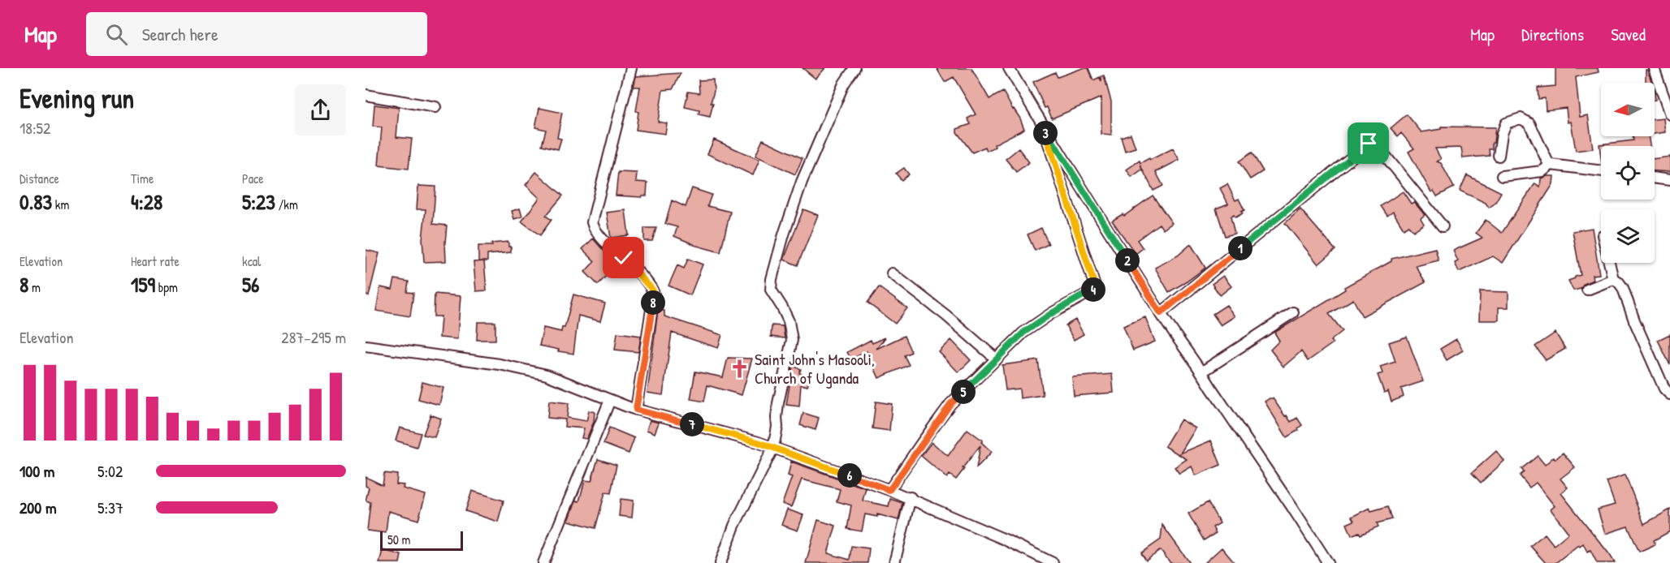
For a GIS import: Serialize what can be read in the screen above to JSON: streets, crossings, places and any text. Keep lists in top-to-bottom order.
{
  "places": {
    "church": ["Saint John's Masooli, Church of Uganda"]
  },
  "scale_bar": "50 m",
  "north": "left",
  "page": {
    "header": "Map",
    "search": "Search here",
    "nav": ["Map", "Directions", "Saved"],
    "heading": ["Evening run", "18:52"],
    "pins": [
      "3",
      "1",
      "2",
      "4",
      "8",
      "5",
      "7",
      "6"
    ],
    "stats": [
      ["Distance", "0.83 km"],
      ["Time", "4:28"],
      ["Pace", "5:23 /km"],
      ["Elevation", "8 m"],
      ["Heart rate", "159 bpm"],
      ["kcal", "56"]
    ],
    "chart": ["Elevation", "287–295 m"],
    "list": [
      {
        "name": "100 m",
        "note": "5:02"
      },
      {
        "name": "200 m",
        "note": "5:37"
      }
    ],
    "scale": "50 m"
  }
}
